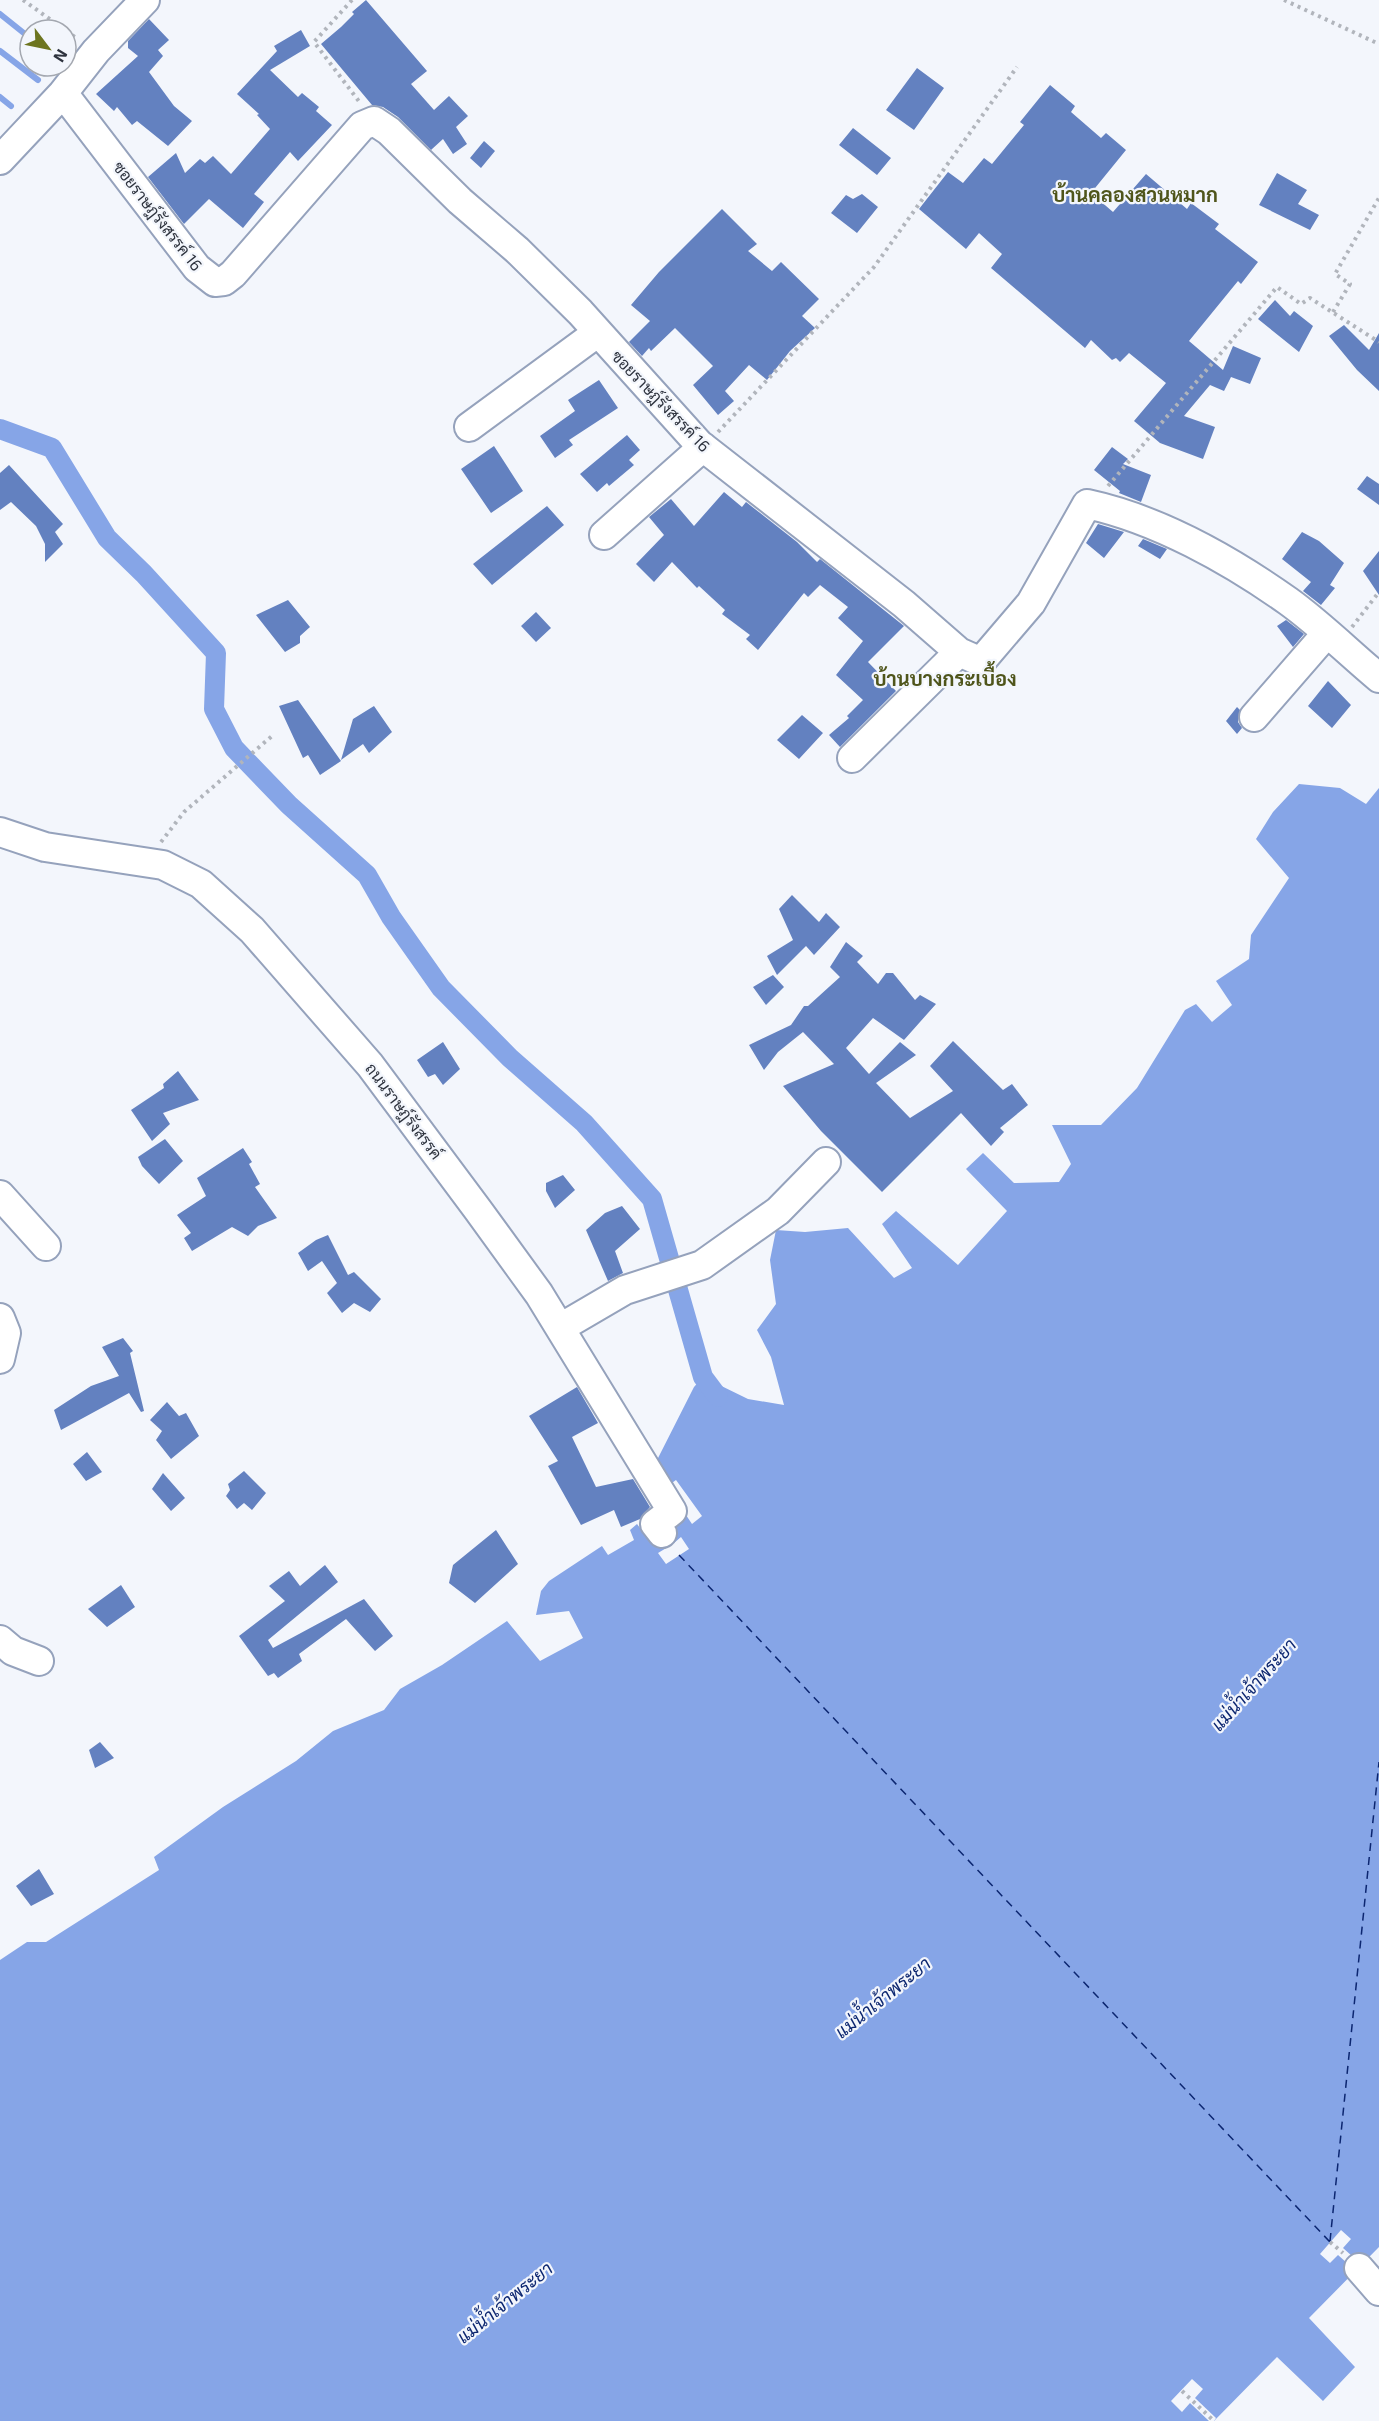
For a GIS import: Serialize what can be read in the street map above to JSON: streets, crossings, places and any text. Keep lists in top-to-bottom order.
{
  "streets": {
    "street": ["ซอยราษฎ์รังสรรค์ 16", "ถนนราษฎ์รังสรรค์"]
  },
  "districts": ["บ้านคลองสวนหมาก", "บ้านบางกระเบื้อง"],
  "water": ["แม่น้ำเจ้าพระยา"],
  "north": "bottom right"
}
